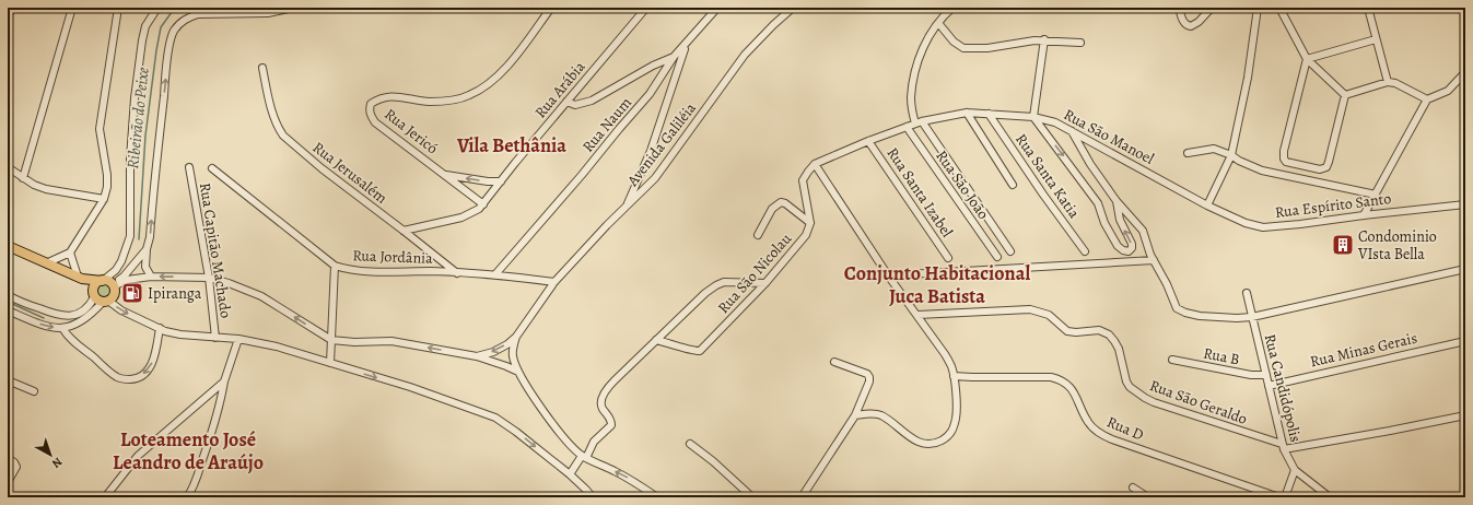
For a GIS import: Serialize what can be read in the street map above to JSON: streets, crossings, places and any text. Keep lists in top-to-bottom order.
{
  "streets": {
    "street": [
      "Rua Arábia",
      "Rua Naum",
      "Rua Jericó",
      "Rua São Manoel",
      "Avenida Galiléia",
      "Rua Jerusalém",
      "Rua Santa Katia",
      "Rua São João",
      "Rua Santa Izabel",
      "Rua Espírito Santo",
      "Rua Capitão Machado",
      "Rua Jordânia",
      "Rua São Nicolau",
      "Rua Minas Gerais",
      "Rua B",
      "Rua Candidópolis",
      "Rua São Geraldo",
      "Rua D"
    ]
  },
  "crossings": [
    ["Rua Arábia", "Rua Jericó"],
    ["Rua Arábia", "Rua Jerusalém"],
    ["Rua Naum", "Rua Jordânia"],
    ["Rua São Manoel", "Rua Santa Katia"],
    ["Rua São Manoel", "Rua São João"],
    ["Rua São Manoel", "Rua Santa Izabel"],
    ["Rua São Manoel", "Rua Espírito Santo"],
    ["Avenida Galiléia", "Rua Jordânia"],
    ["Rua Jerusalém", "Rua Jordânia"],
    ["Rua Minas Gerais", "Rua Candidópolis"],
    ["Rua B", "Rua Candidópolis"],
    ["Rua Candidópolis", "Rua São Geraldo"]
  ],
  "districts": ["Vila Bethânia", "Conjunto Habitacional Juca Batista", "Loteamento José Leandro de Araújo"],
  "water": ["Ribeirão do Peixe"],
  "places": {
    "building": ["Condominio VIsta Bella"],
    "fuel station": ["Ipiranga"]
  },
  "north": "bottom right"
}
